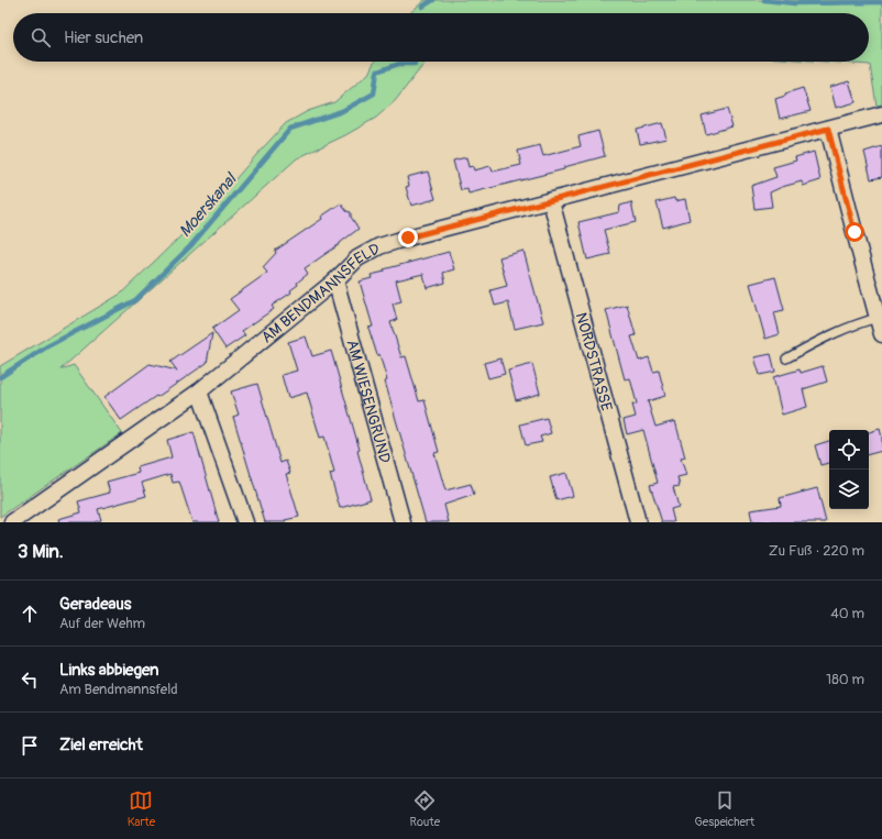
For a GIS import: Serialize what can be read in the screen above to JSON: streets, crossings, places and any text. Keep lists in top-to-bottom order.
{
  "streets": {
    "street": ["AM BENDMANNSFELD", "NORDSTRASSE", "AM WIESENGRUND"]
  },
  "crossings": [
    ["AM BENDMANNSFELD", "NORDSTRASSE"],
    ["AM BENDMANNSFELD", "AM WIESENGRUND"]
  ],
  "water": ["Moerskanal"],
  "page": {
    "search": "Hier suchen",
    "heading": ["3 Min.", "Zu Fuß · 220 m"],
    "list": [
      ["Geradeaus", "Auf der Wehm", "40 m"],
      ["Links abbiegen", "Am Bendmannsfeld", "180 m"],
      "Ziel erreicht"
    ],
    "nav": ["Karte", "Route", "Gespeichert"]
  }
}
